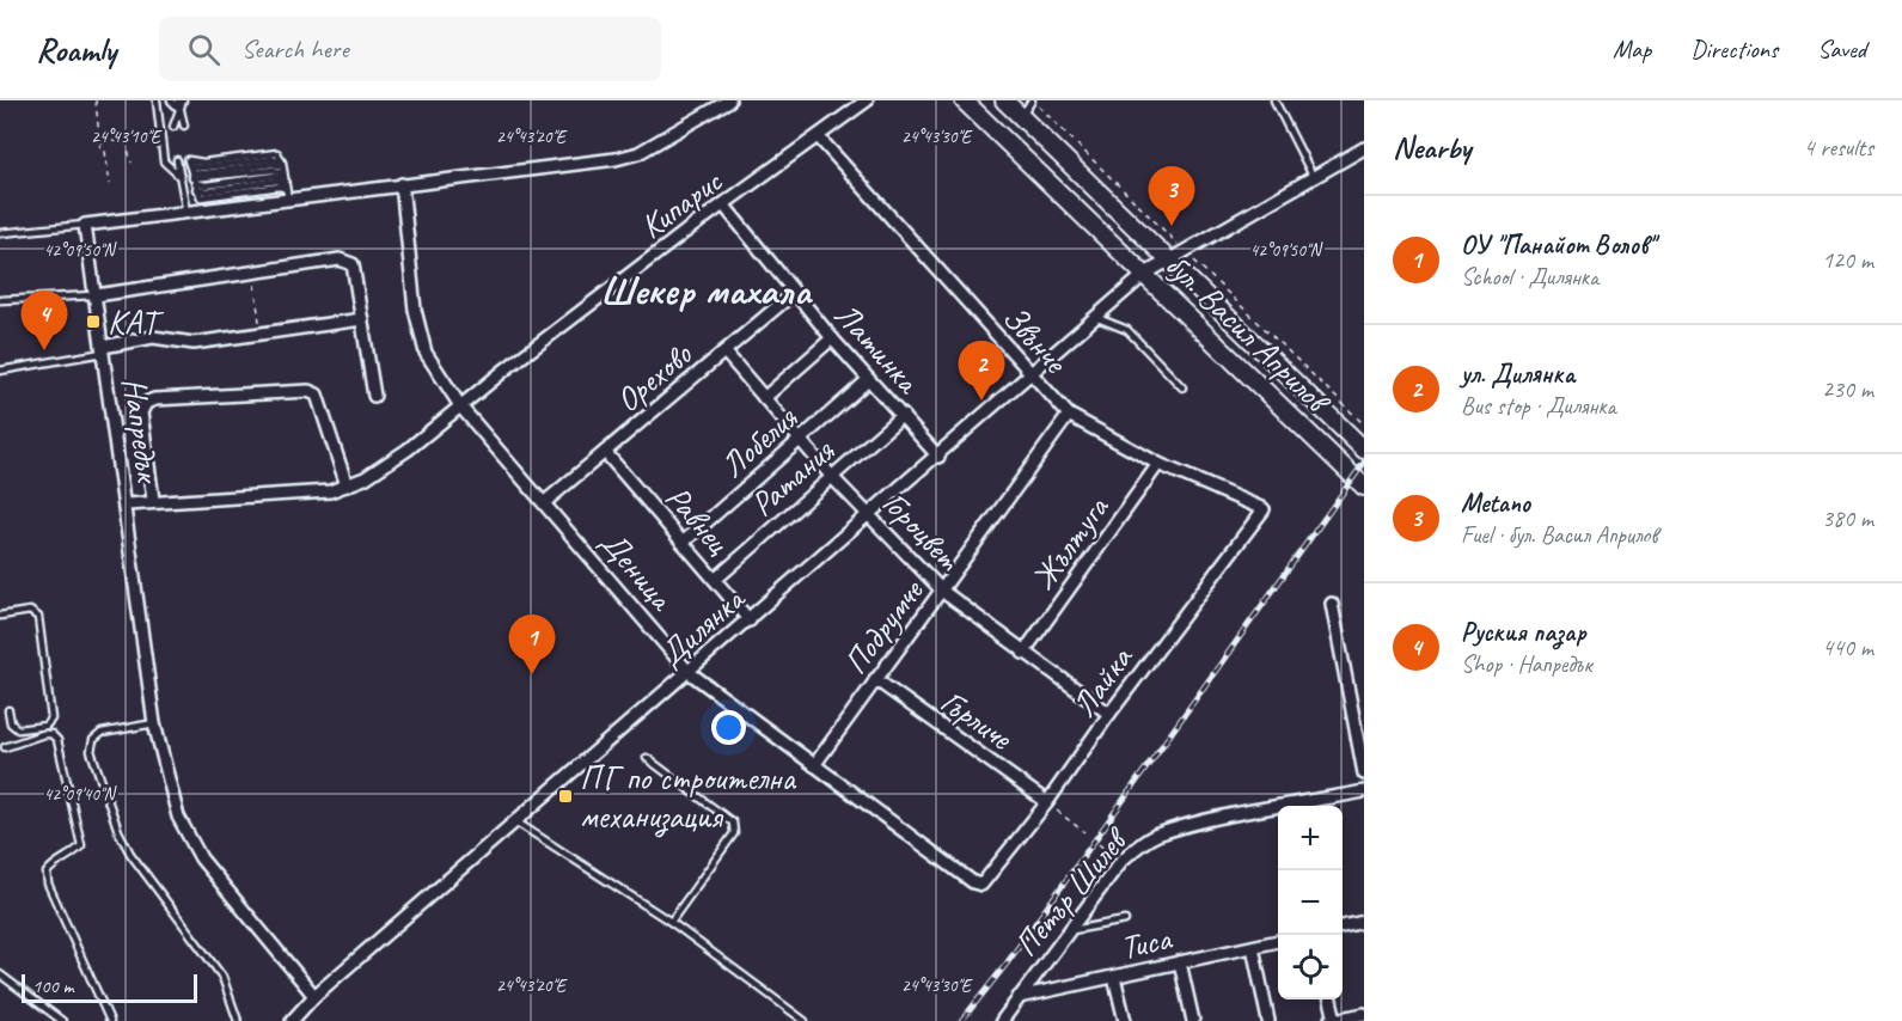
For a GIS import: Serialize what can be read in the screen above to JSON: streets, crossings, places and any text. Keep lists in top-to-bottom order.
{
  "streets": {
    "main road": ["бул. Васил Априлов"],
    "street": [
      "Кипарис",
      "Звънче",
      "Латинка",
      "Орехово",
      "Напредък",
      "Лобелия",
      "Ратания",
      "Равнец",
      "Гороцвет",
      "Жълтуга",
      "Деница",
      "Дилянка",
      "Подрумче",
      "Лайка",
      "Гърличе",
      "Петър Шилев",
      "Тиса"
    ]
  },
  "crossings": [
    ["Кипарис", "Звънче"],
    ["Кипарис", "Латинка"],
    ["Кипарис", "Напредък"],
    ["Кипарис", "Деница"],
    ["бул. Васил Априлов", "Дилянка"],
    ["Звънче", "Жълтуга"],
    ["Звънче", "Дилянка"],
    ["Звънче", "Подрумче"],
    ["Звънче", "Лайка"],
    ["Латинка", "Орехово"],
    ["Латинка", "Лобелия"],
    ["Латинка", "Ратания"],
    ["Латинка", "Дилянка"],
    ["Орехово", "Равнец"],
    ["Орехово", "Гороцвет"],
    ["Орехово", "Деница"],
    ["Напредък", "Дилянка"],
    ["Лобелия", "Равнец"],
    ["Лобелия", "Гороцвет"],
    ["Ратания", "Равнец"],
    ["Ратания", "Гороцвет"],
    ["Равнец", "Дилянка"],
    ["Гороцвет", "Жълтуга"],
    ["Гороцвет", "Дилянка"],
    ["Гороцвет", "Подрумче"],
    ["Гороцвет", "Лайка"],
    ["Деница", "Дилянка"],
    ["Деница", "Подрумче"],
    ["Деница", "Лайка"],
    ["Подрумче", "Гърличе"],
    ["Лайка", "Гърличе"],
    ["Петър Шилев", "Тиса"]
  ],
  "districts": ["Шекер махала"],
  "places": {
    "transit": ["КАТ", "ПГ по строителна механизация"]
  },
  "scale_bar": "100 m",
  "page": {
    "header": "Roamly",
    "search": "Search here",
    "nav": ["Map", "Directions", "Saved"],
    "heading": ["Nearby", "4 results"],
    "pins": [
      "3",
      "4",
      "2",
      "1"
    ],
    "list": [
      {
        "mark": "1",
        "name": "ОУ \"Панайот Волов\"",
        "note": "School · Дилянка",
        "value": "120 m"
      },
      {
        "mark": "2",
        "name": "ул. Дилянка",
        "note": "Bus stop · Дилянка",
        "value": "230 m"
      },
      {
        "mark": "3",
        "name": "Metano",
        "note": "Fuel · бул. Васил Априлов",
        "value": "380 m"
      },
      {
        "mark": "4",
        "name": "Руския пазар",
        "note": "Shop · Напредък",
        "value": "440 m"
      }
    ],
    "map_buttons": ["+", "−"],
    "scale": "100 m"
  },
  "coordinates": [
    "24°43'10\"E",
    "24°43'20\"E",
    "24°43'30\"E",
    "42°09'50\"N",
    "42°09'40\"N"
  ]
}
